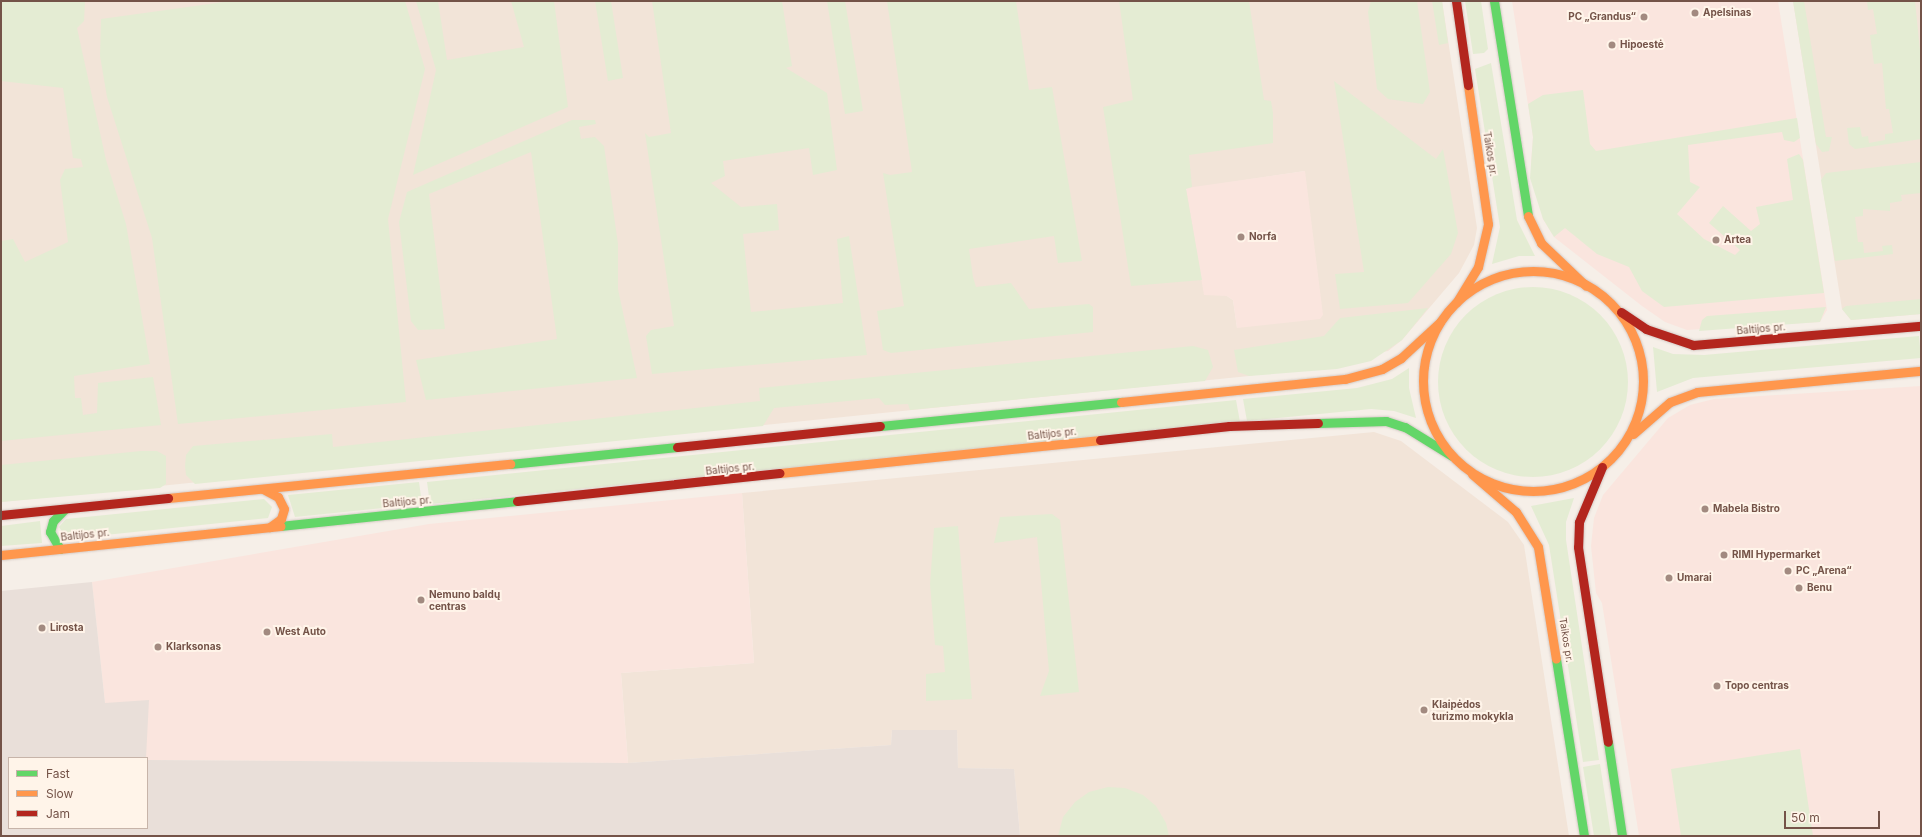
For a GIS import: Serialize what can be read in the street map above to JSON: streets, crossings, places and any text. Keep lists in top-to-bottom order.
{
  "streets": {
    "main road": ["Taikos pr.", "Baltijos pr."]
  },
  "crossings": [
    ["Taikos pr.", "Baltijos pr."]
  ],
  "places": [
    "Apelsinas",
    "PC „Grandus“",
    "Hipoestė",
    "Norfa",
    "Artea",
    "Mabela Bistro",
    "RIMI Hypermarket",
    "PC „Arena“",
    "Umarai",
    "Benu",
    "Nemuno baldų centras",
    "Lirosta",
    "West Auto",
    "Klarksonas",
    "Topo centras",
    "Klaipėdos turizmo mokykla"
  ],
  "legend": ["Fast", "Slow", "Jam"],
  "scale_bar": "50 m"
}
